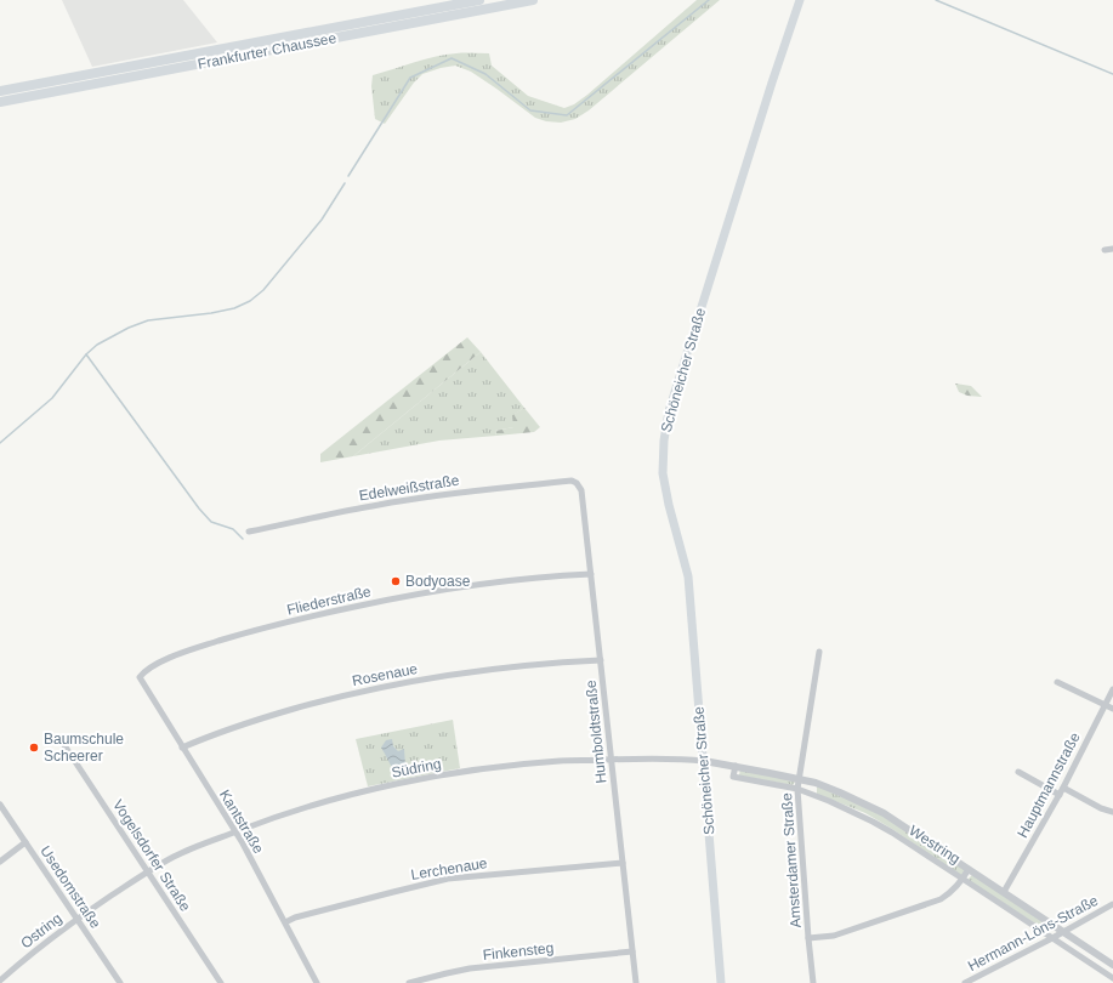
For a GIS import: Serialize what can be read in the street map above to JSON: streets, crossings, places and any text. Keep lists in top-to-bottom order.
{
  "streets": {
    "main road": ["Frankfurter Chaussee", "Schöneicher Straße"],
    "street": [
      "Edelweißstraße",
      "Fliederstraße",
      "Rosenaue",
      "Humboldtstraße",
      "Südring",
      "Hauptmannstraße",
      "Kantstraße",
      "Westring",
      "Vogelsdorfer Straße",
      "Amsterdamer Straße",
      "Lerchenaue",
      "Usedomstraße",
      "Ostring",
      "Hermann-Löns-Straße",
      "Finkensteg"
    ]
  },
  "crossings": [
    ["Schöneicher Straße", "Südring"],
    ["Schöneicher Straße", "Westring"],
    ["Edelweißstraße", "Humboldtstraße"],
    ["Fliederstraße", "Humboldtstraße"],
    ["Fliederstraße", "Kantstraße"],
    ["Rosenaue", "Humboldtstraße"],
    ["Rosenaue", "Kantstraße"],
    ["Humboldtstraße", "Südring"],
    ["Humboldtstraße", "Lerchenaue"],
    ["Humboldtstraße", "Finkensteg"],
    ["Südring", "Kantstraße"],
    ["Südring", "Westring"],
    ["Südring", "Vogelsdorfer Straße"],
    ["Südring", "Ostring"],
    ["Hauptmannstraße", "Westring"],
    ["Kantstraße", "Lerchenaue"],
    ["Westring", "Amsterdamer Straße"],
    ["Westring", "Hermann-Löns-Straße"],
    ["Vogelsdorfer Straße", "Ostring"],
    ["Usedomstraße", "Ostring"]
  ],
  "places": ["Bodyoase", "Baumschule Scheerer"]
}
